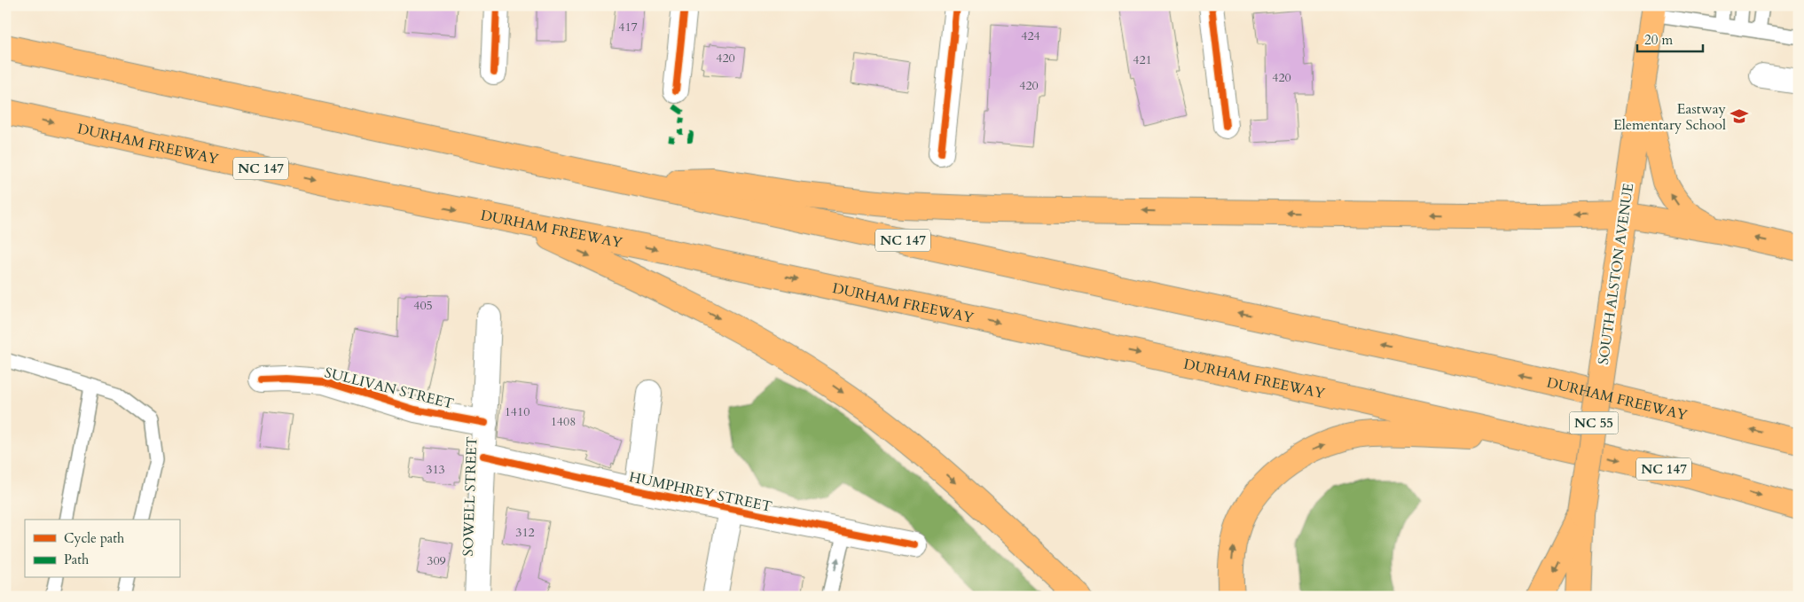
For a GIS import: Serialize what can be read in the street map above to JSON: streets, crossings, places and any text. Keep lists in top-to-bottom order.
{
  "streets": {
    "main road": [
      "DURHAM FREEWAY",
      "NC 147",
      "SOUTH ALSTON AVENUE",
      "NC 55"
    ],
    "street": ["SULLIVAN STREET", "HUMPHREY STREET", "SOWELL STREET"]
  },
  "crossings": [
    ["SULLIVAN STREET", "SOWELL STREET"],
    ["HUMPHREY STREET", "SOWELL STREET"]
  ],
  "places": {
    "school or university": ["Eastway Elementary School"]
  },
  "house_numbers": [
    "417",
    "424",
    "420",
    "421",
    "420",
    "420",
    "405",
    "1410",
    "1408",
    "313",
    "312",
    "309"
  ],
  "legend": ["Cycle path", "Path"],
  "scale_bar": "20 m"
}
